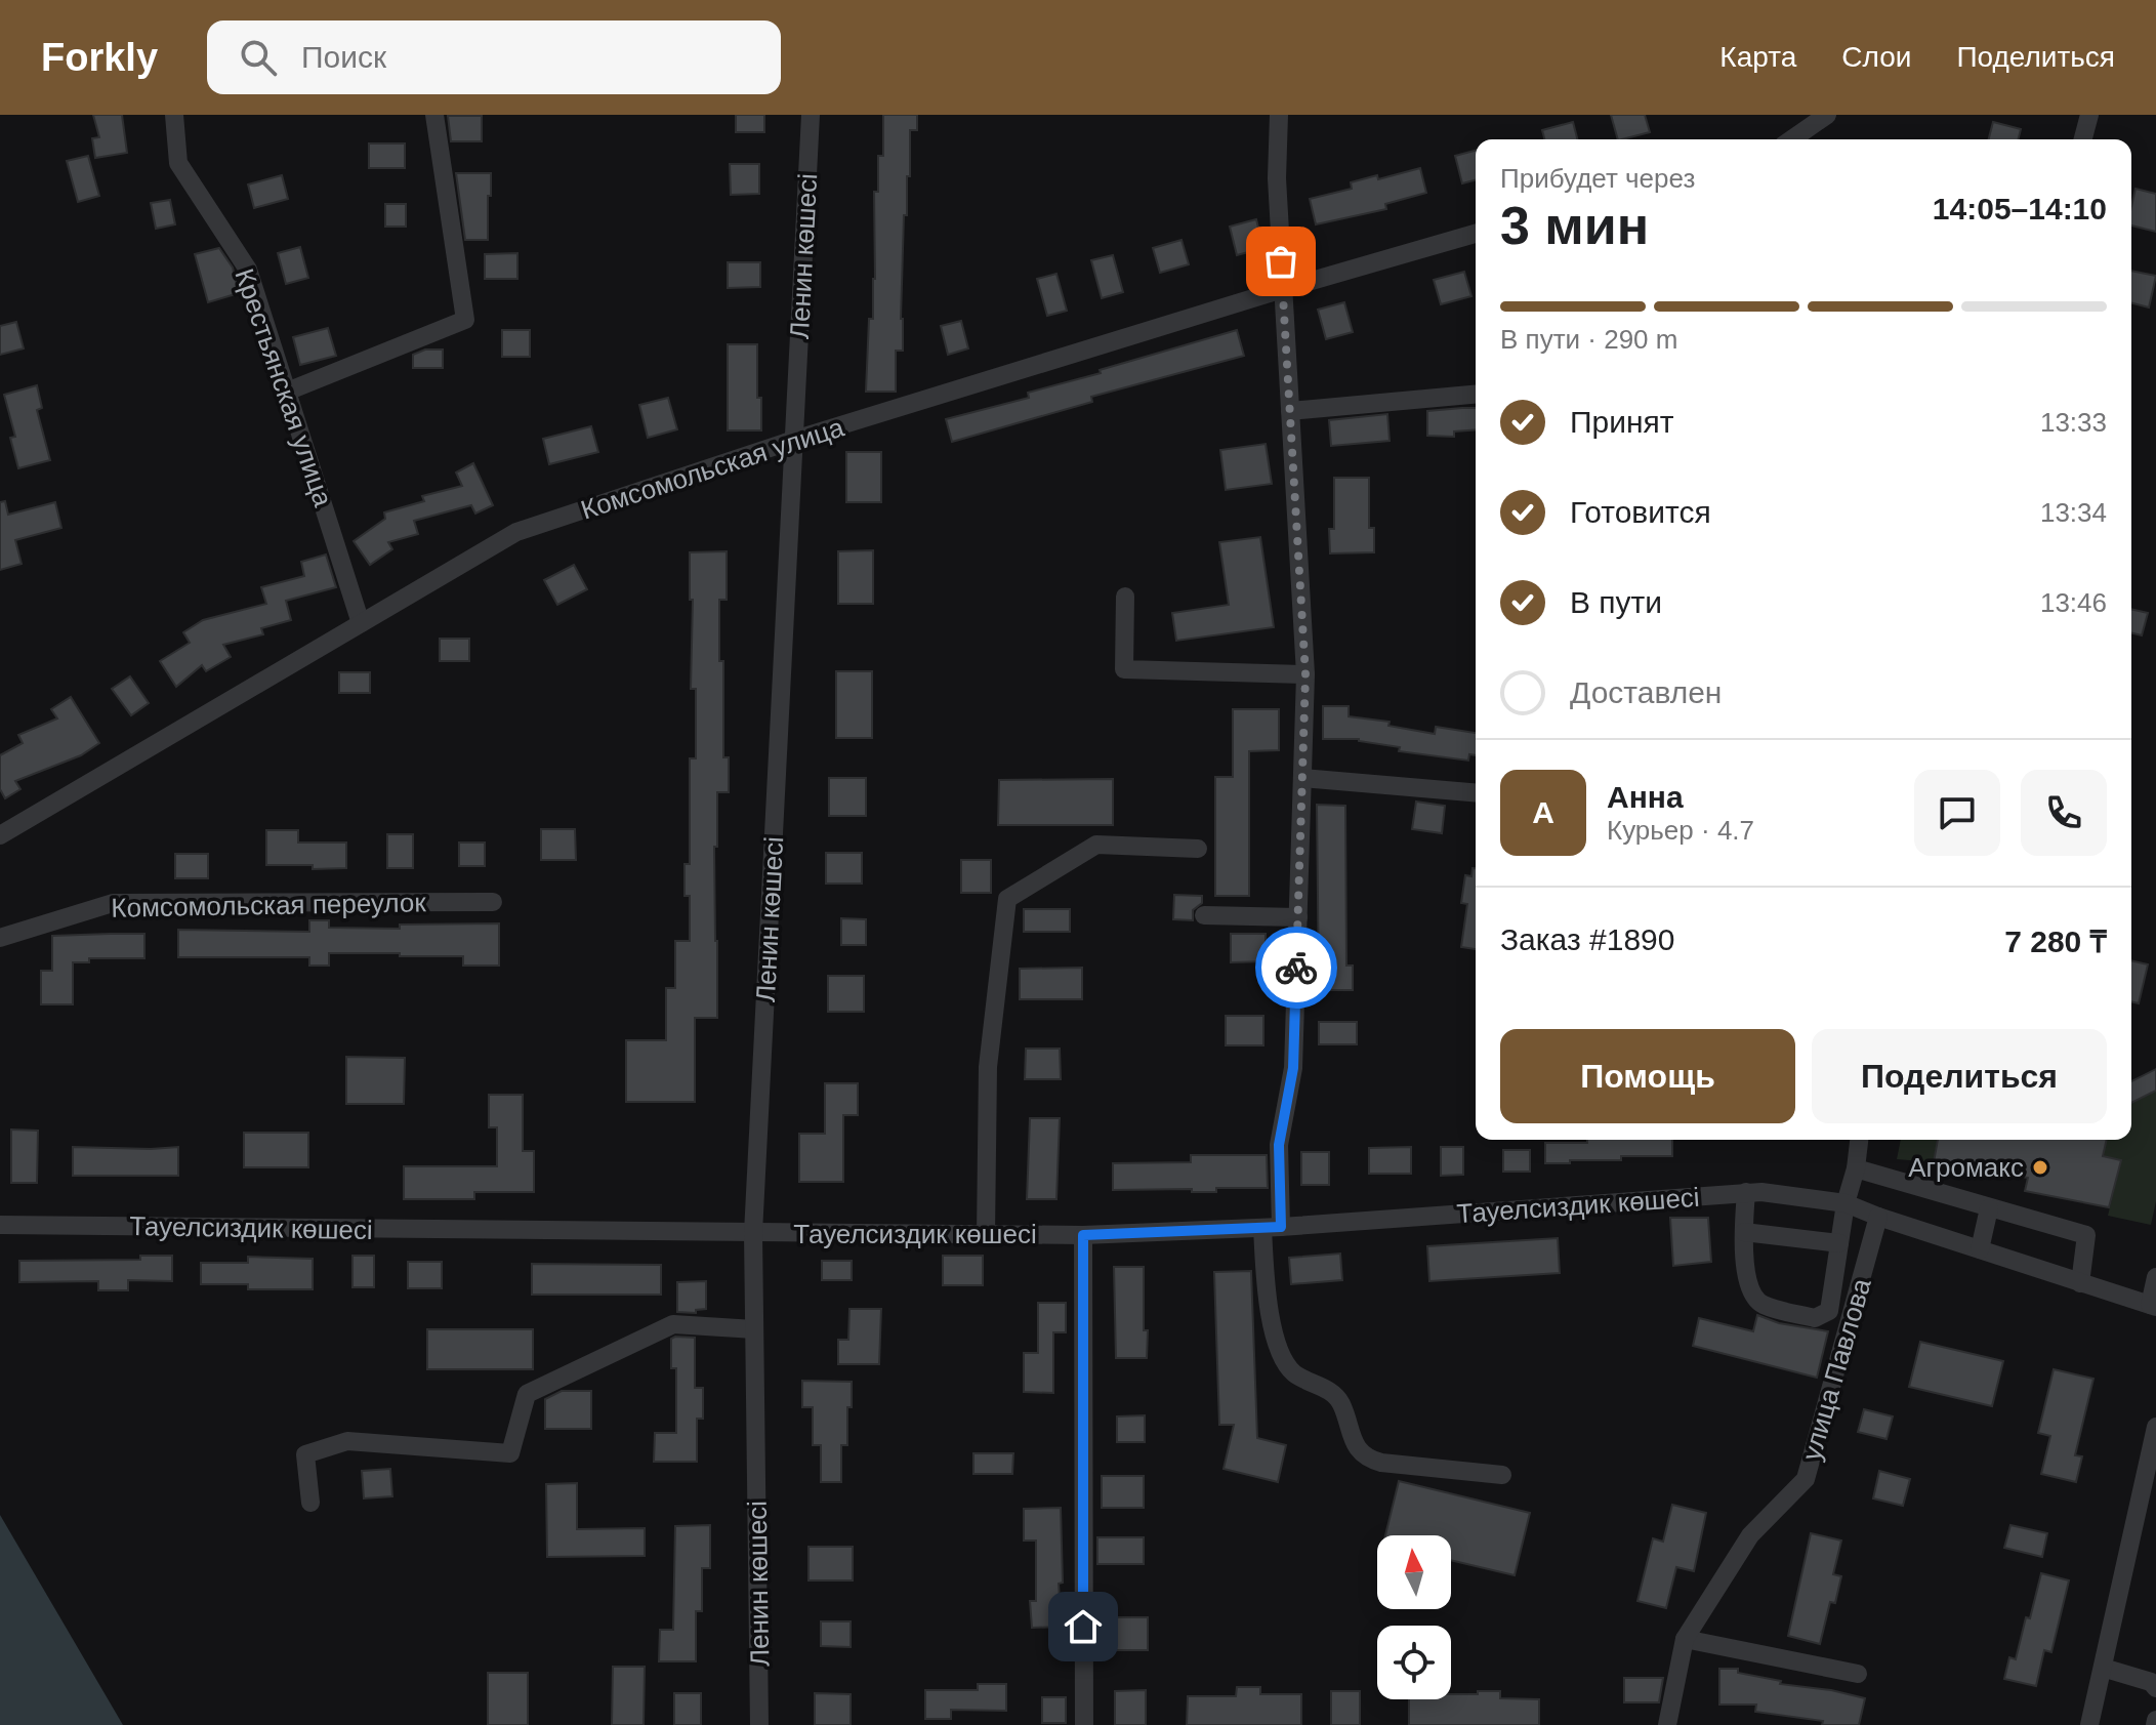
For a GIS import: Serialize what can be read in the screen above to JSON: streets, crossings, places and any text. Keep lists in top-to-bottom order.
{
  "streets": {
    "street": [
      "Ленин көшесі",
      "Крестьянская улица",
      "Комсомольская улица",
      "Комсомольская переулок",
      "Тауелсиздик көшесі",
      "улица Павлова"
    ]
  },
  "crossings": [
    ["Ленин көшесі", "Комсомольская улица"],
    ["Ленин көшесі", "Тауелсиздик көшесі"],
    ["Крестьянская улица", "Комсомольская улица"],
    ["Тауелсиздик көшесі", "улица Павлова"]
  ],
  "places": ["Агромакс"],
  "north": "top",
  "page": {
    "header": "Forkly",
    "search": "Поиск",
    "nav": ["Карта", "Слои", "Поделиться"],
    "heading": ["3 мин", "Прибудет через", "14:05–14:10"],
    "panel": [
      "Анна",
      "Курьер · 4.7",
      "Заказ #1890",
      "7 280 ₸"
    ],
    "bar": "В пути · 290 m",
    "list": [
      ["Принят", "13:33"],
      ["Готовится", "13:34"],
      ["В пути", "13:46"],
      "Доставлен"
    ],
    "round": "А",
    "buttons": ["Помощь", "Поделиться"]
  }
}
